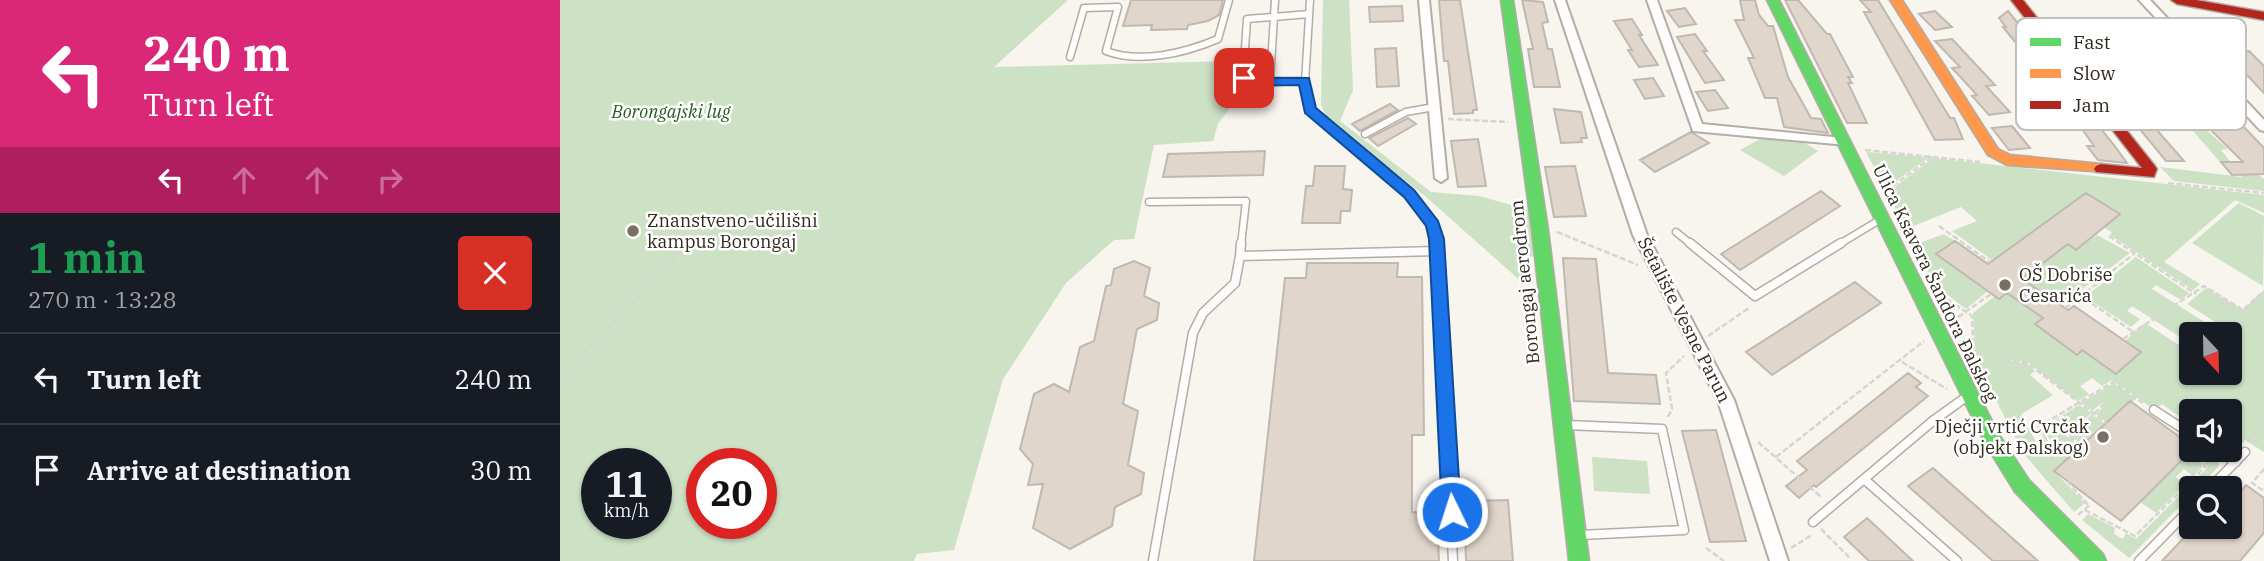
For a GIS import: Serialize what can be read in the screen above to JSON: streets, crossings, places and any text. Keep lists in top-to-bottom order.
{
  "streets": {
    "street": ["Borongaj aerodrom", "Ulica Ksavera Šandora Đalskog", "Šetalište Vesne Parun"]
  },
  "parks": ["Borongajski lug"],
  "places": ["Znanstveno-učilišni kampus Borongaj", "OŠ Dobriše Cesarića", "Dječji vrtić Cvrčak (objekt Đalskog)"],
  "legend": ["Fast", "Slow", "Jam"],
  "north": "bottom",
  "page": {
    "turn": ["240 m", "Turn left"],
    "heading": ["1 min", "270 m · 13:28"],
    "list": [
      {
        "name": "Turn left",
        "value": "240 m"
      },
      {
        "name": "Arrive at destination",
        "value": "30 m"
      }
    ],
    "speed": "11 km/h",
    "limit": "20"
  }
}
